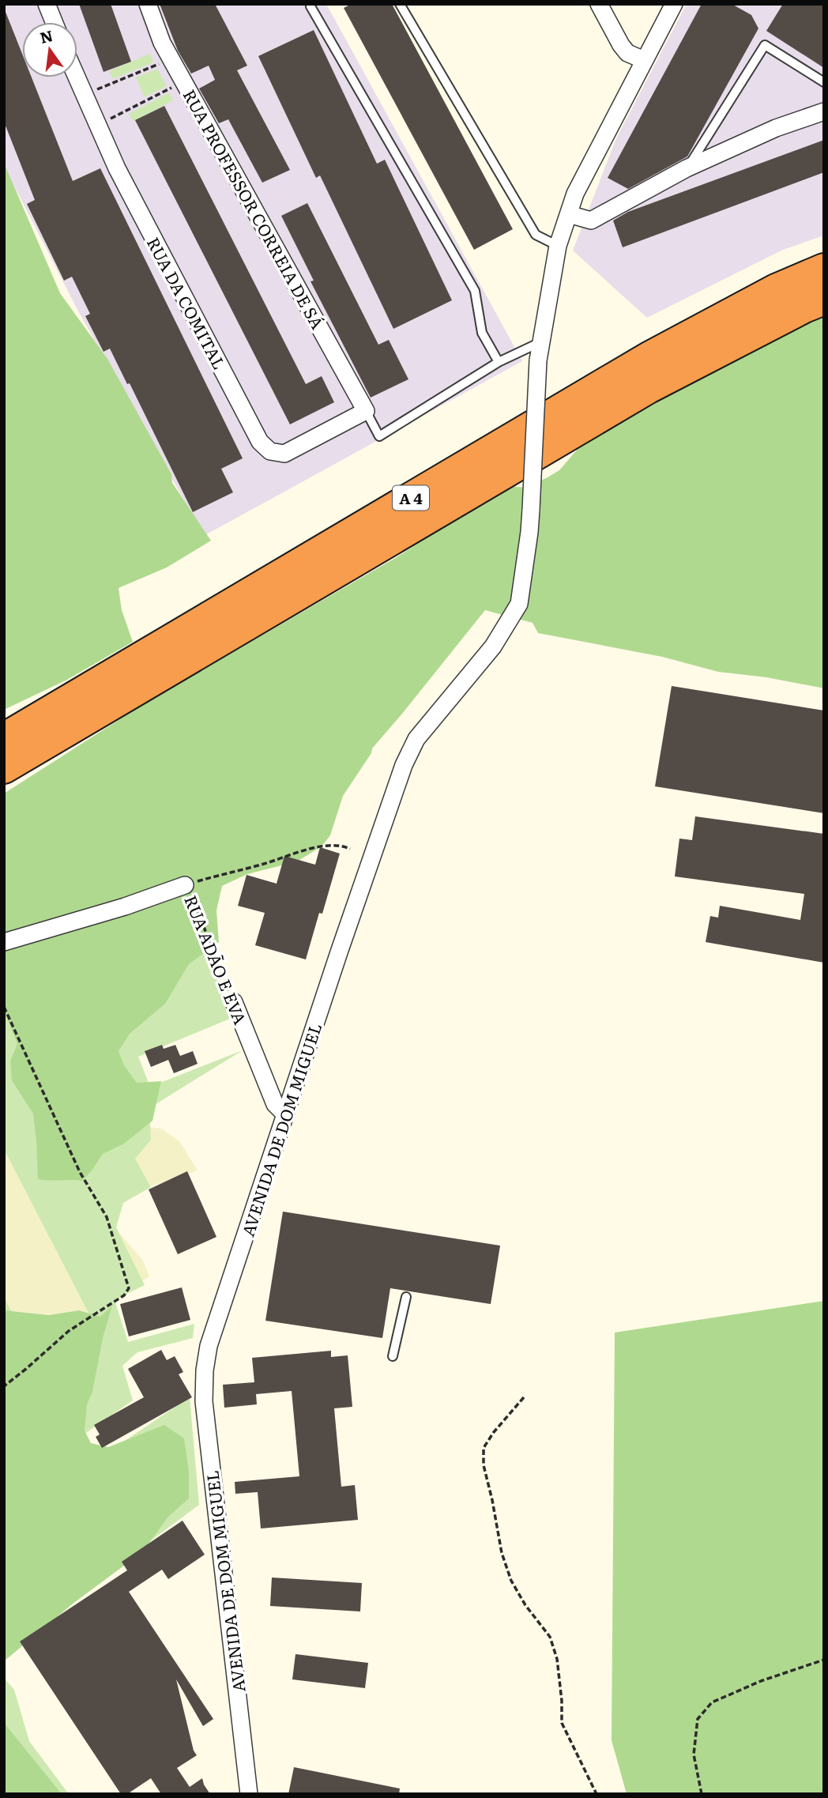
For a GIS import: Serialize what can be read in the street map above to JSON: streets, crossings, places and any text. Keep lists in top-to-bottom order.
{
  "streets": {
    "highway": ["A 4"],
    "street": [
      "RUA PROFESSOR CORREIA DE SÁ",
      "RUA DA COMITAL",
      "RUA ADÃO E EVA",
      "AVENIDA DE DOM MIGUEL"
    ]
  },
  "crossings": [
    ["RUA PROFESSOR CORREIA DE SÁ", "RUA DA COMITAL"],
    ["RUA ADÃO E EVA", "AVENIDA DE DOM MIGUEL"]
  ],
  "north": "top"
}
